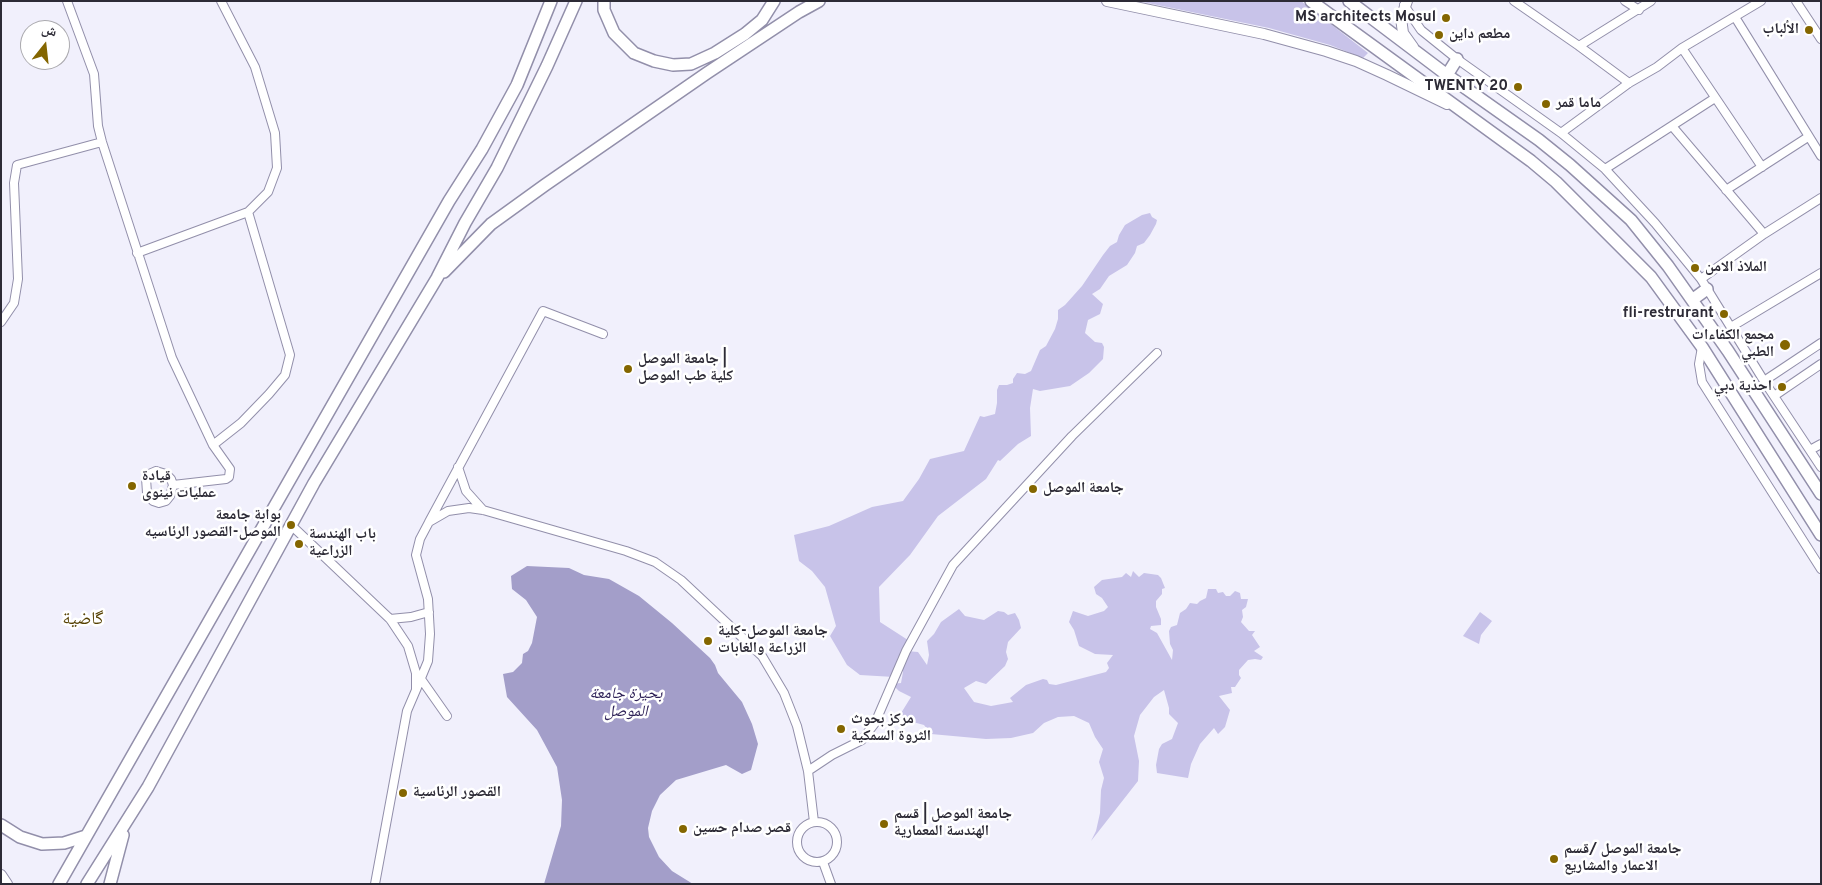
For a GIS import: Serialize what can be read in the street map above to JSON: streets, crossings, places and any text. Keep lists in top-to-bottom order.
{
  "districts": ["گاضية"],
  "water": ["بحيرة جامعة الموصل"],
  "places": [
    "MS architects Mosul",
    "الألباب",
    "مطعم داين",
    "TWENTY 20",
    "ماما قمر",
    "الملاذ الامن",
    "fli-restrurant",
    "مجمع الكفاءات الطبي",
    "جامعة الموصل | كلية طب الموصل",
    "احذية دبي",
    "قيادة عمليات نينوى",
    "جامعة الموصل",
    "بوابة جامعة الموصل-القصور الرئاسيه",
    "باب الهندسة الزراعية",
    "جامعة الموصل-كلية الزراعة والغابات",
    "مركز بحوث الثروة السمكية",
    "القصور الرئاسية",
    "جامعة الموصل | قسم الهندسة المعمارية",
    "قصر صدام حسين",
    "جامعة الموصل /قسم الاعمار والمشاريع"
  ],
  "north": "top"
}
